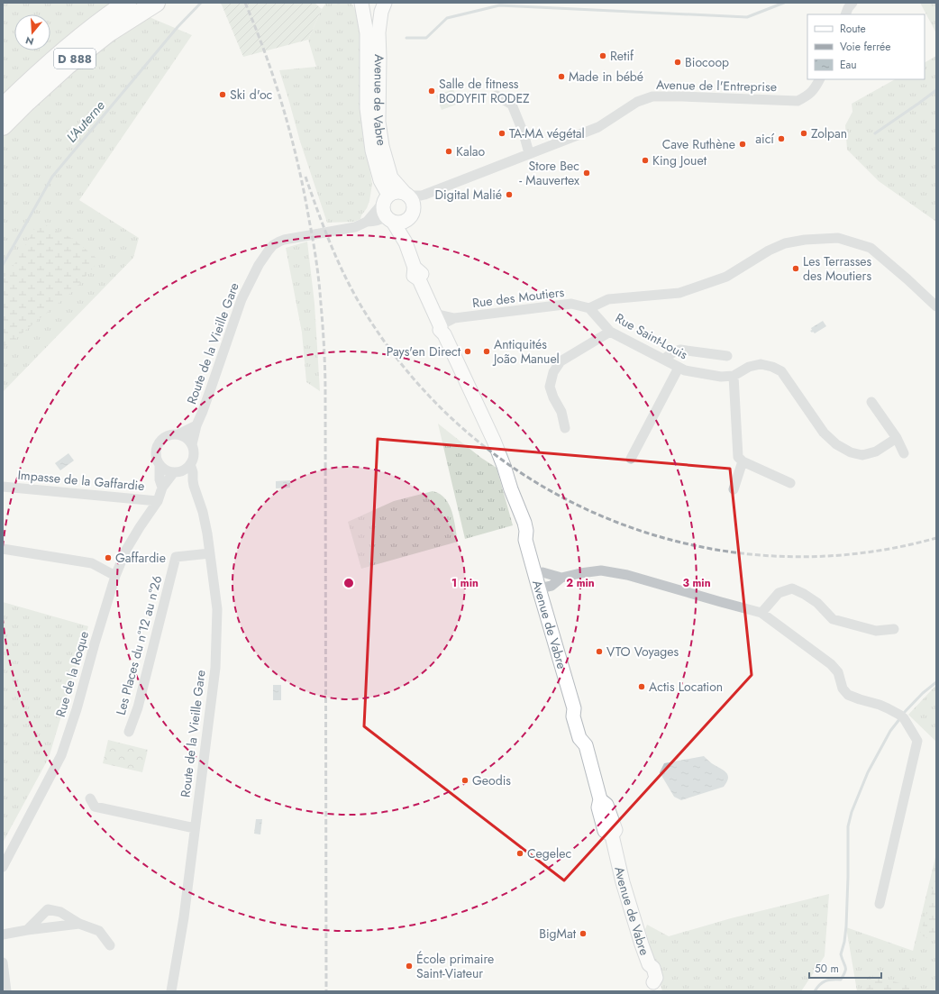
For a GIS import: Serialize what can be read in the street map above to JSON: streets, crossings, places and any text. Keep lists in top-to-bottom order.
{
  "streets": {
    "highway": ["D 888"],
    "main road": ["Avenue de Vabre"],
    "street": [
      "Avenue de l'Entreprise",
      "Rue des Moutiers",
      "Rue Saint-Louis",
      "Route de la Vieille Gare",
      "Impasse de la Gaffardie",
      "Les Places du n°12 au n°26",
      "Rue de la Roque"
    ]
  },
  "crossings": [
    ["Avenue de l'Entreprise", "Avenue de Vabre"],
    ["Avenue de l'Entreprise", "Route de la Vieille Gare"],
    ["Avenue de Vabre", "Rue des Moutiers"],
    ["Avenue de Vabre", "Route de la Vieille Gare"],
    ["Rue des Moutiers", "Rue Saint-Louis"],
    ["Route de la Vieille Gare", "Les Places du n°12 au n°26"],
    ["Route de la Vieille Gare", "Rue de la Roque"],
    ["Impasse de la Gaffardie", "Rue de la Roque"]
  ],
  "water": ["L'Auterne"],
  "places": [
    "Retif",
    "Biocoop",
    "Made in bébé",
    "Salle de fitness BODYFIT RODEZ",
    "Ski d'oc",
    "TA-MA végétal",
    "Zolpan",
    "aicí",
    "Cave Ruthène",
    "Kalao",
    "King Jouet",
    "Store Bec - Mauvertex",
    "Digital Malié",
    "Les Terrasses des Moutiers",
    "Pays'en Direct",
    "Antiquités João Manuel",
    "Gaffardie",
    "VTO Voyages",
    "Actis Location",
    "Geodis",
    "Cegelec",
    "BigMat",
    "École primaire Saint-Viateur"
  ],
  "legend": ["Route", "Voie ferrée", "Eau"],
  "scale_bar": "50 m",
  "north": "bottom",
  "rings": ["1 min", "2 min", "3 min"]
}
